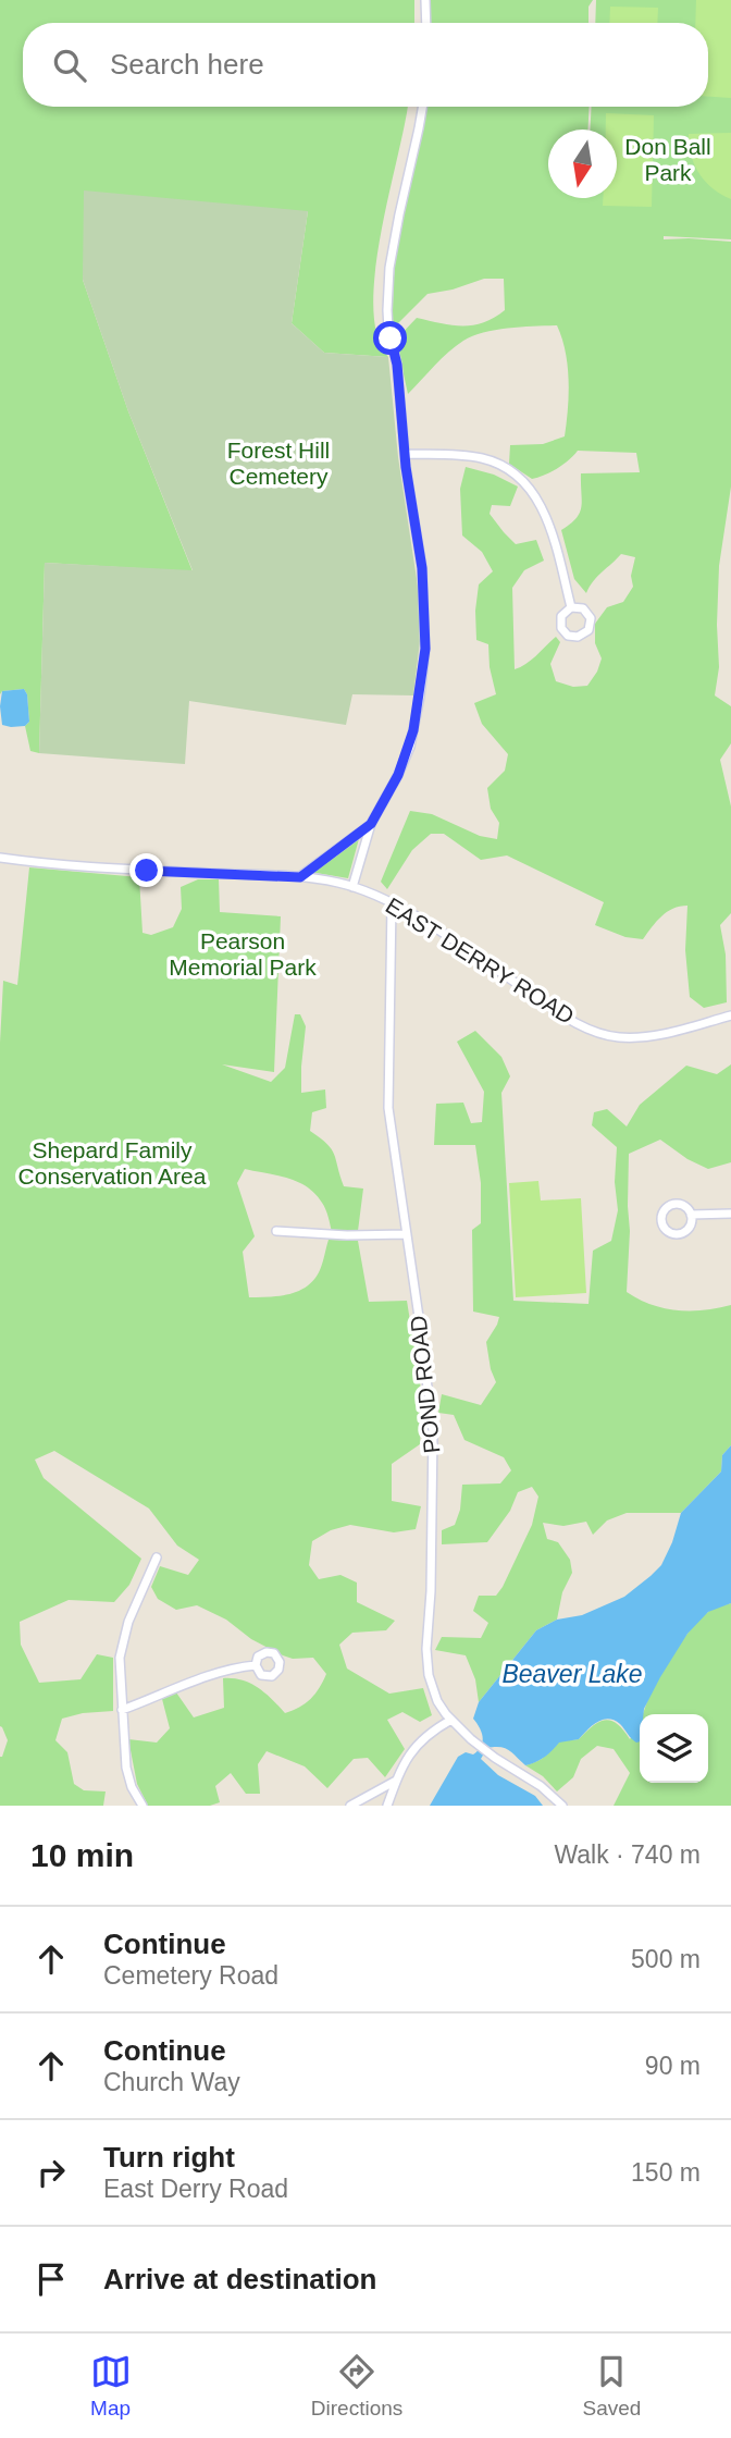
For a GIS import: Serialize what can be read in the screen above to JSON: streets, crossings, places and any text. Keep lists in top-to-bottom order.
{
  "streets": {
    "street": ["EAST DERRY ROAD", "POND ROAD"]
  },
  "crossings": [
    ["EAST DERRY ROAD", "POND ROAD"]
  ],
  "water": ["Beaver Lake"],
  "parks": [
    "Don Ball Park",
    "Forest Hill Cemetery",
    "Pearson Memorial Park",
    "Shepard Family Conservation Area"
  ],
  "north": "bottom",
  "page": {
    "search": "Search here",
    "heading": ["10 min", "Walk · 740 m"],
    "list": [
      ["Continue", "Cemetery Road", "500 m"],
      ["Continue", "Church Way", "90 m"],
      ["Turn right", "East Derry Road", "150 m"],
      "Arrive at destination"
    ],
    "nav": ["Map", "Directions", "Saved"]
  }
}
